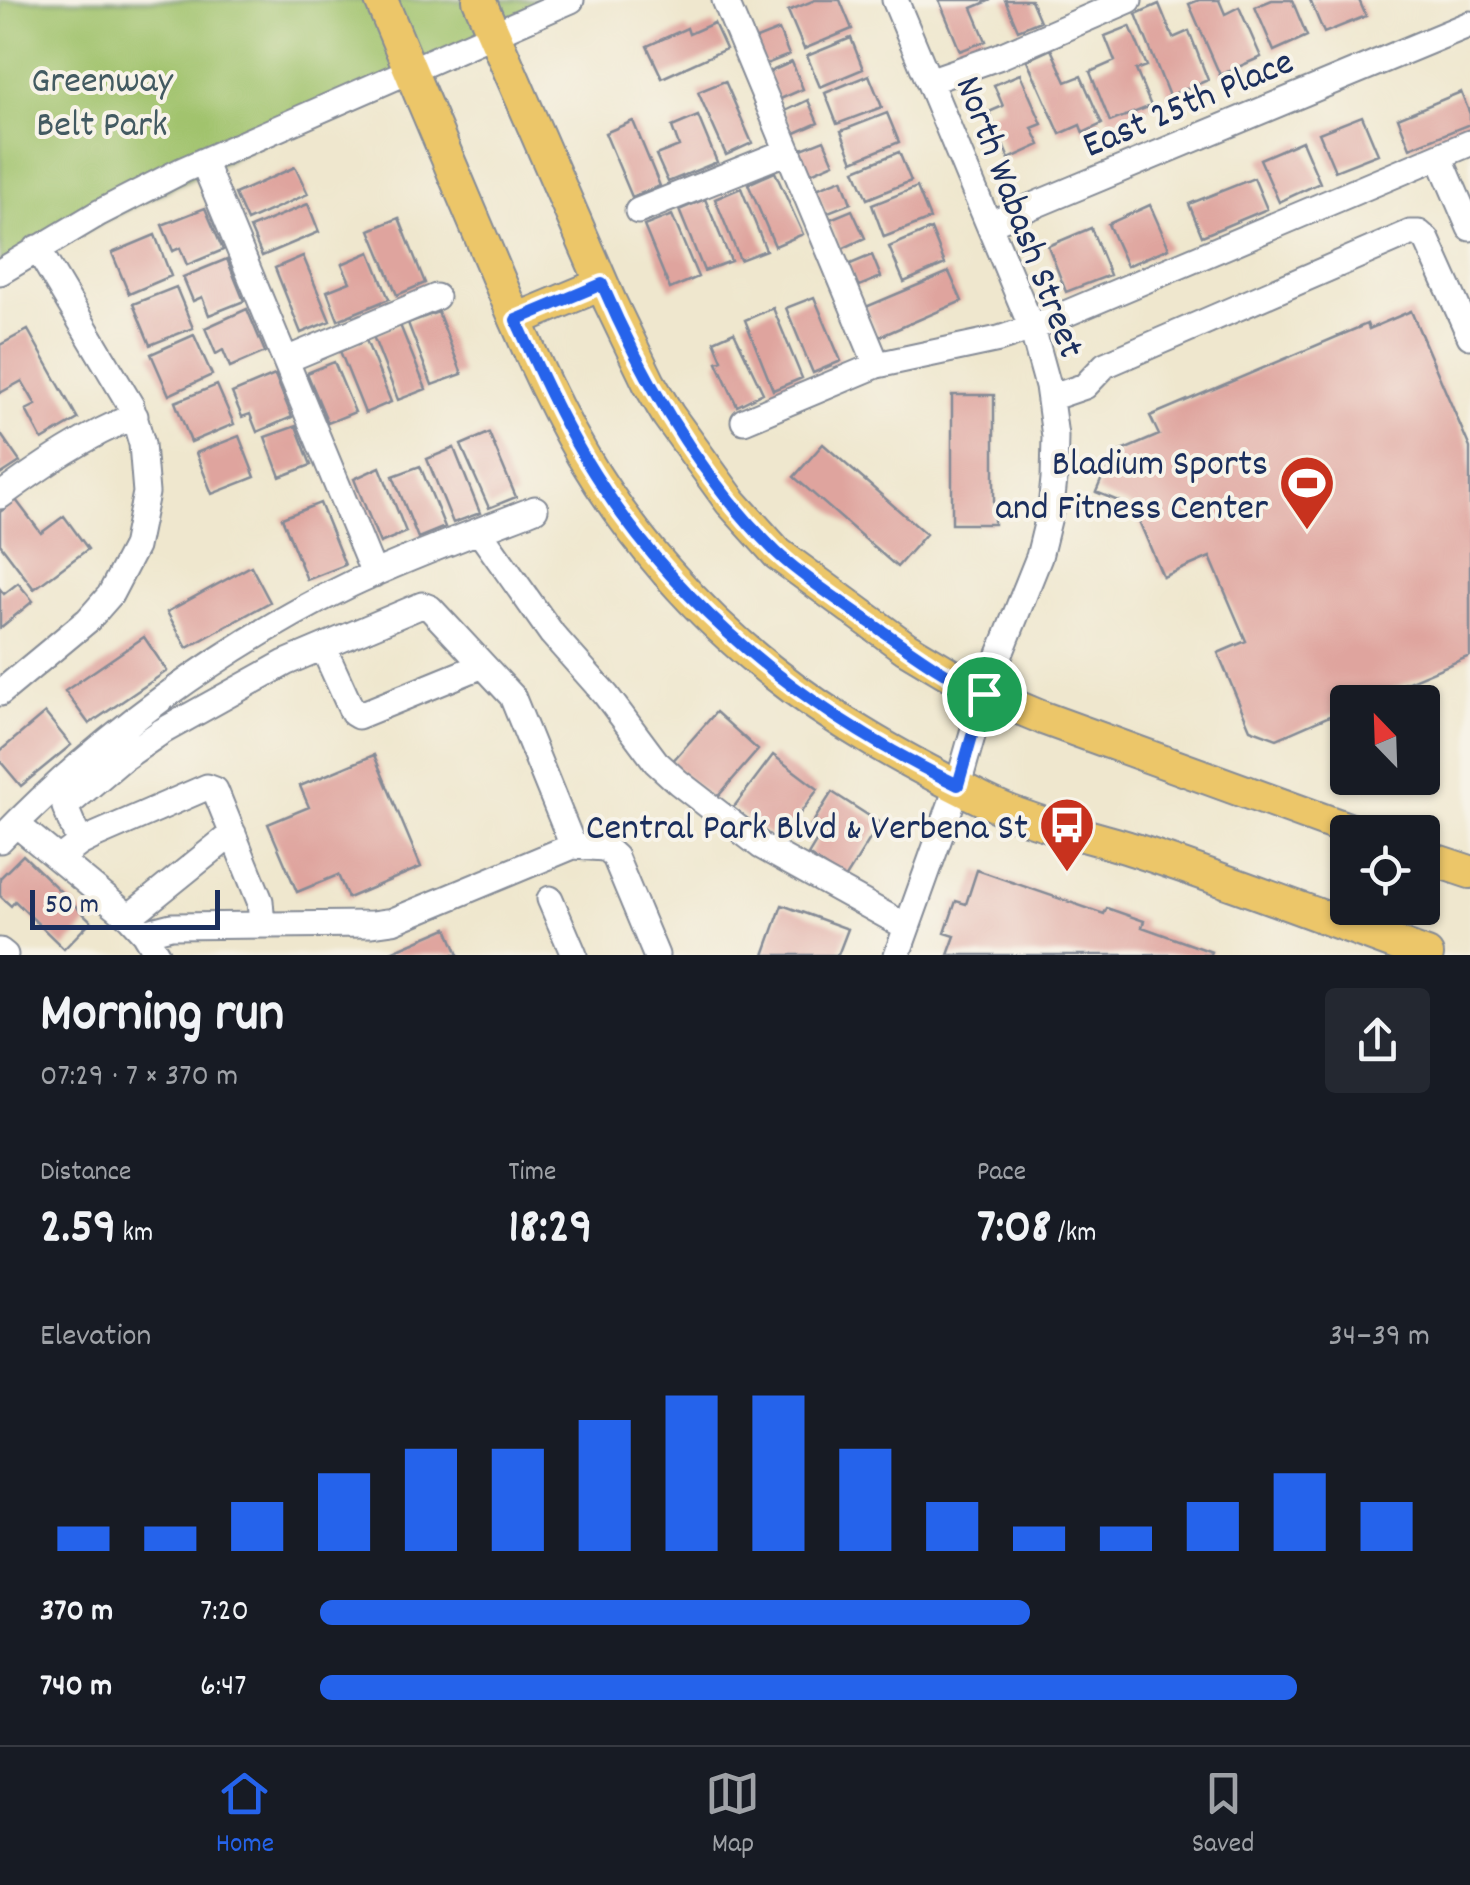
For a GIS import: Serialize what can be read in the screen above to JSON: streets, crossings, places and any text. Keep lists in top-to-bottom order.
{
  "streets": {
    "street": ["East 25th Place", "North Wabash Street"]
  },
  "crossings": [
    ["East 25th Place", "North Wabash Street"]
  ],
  "parks": ["Greenway Belt Park"],
  "places": {
    "sports": ["Bladium Sports and Fitness Center"],
    "bus stop": ["Central Park Blvd & Verbena St"]
  },
  "scale_bar": "50 m",
  "north": "top left",
  "page": {
    "scale": "50 m",
    "heading": ["Morning run", "07:29 · 7 × 370 m"],
    "stats": [
      ["Distance", "2.59 km"],
      ["Time", "18:29"],
      ["Pace", "7:08 /km"]
    ],
    "chart": ["Elevation", "34–39 m"],
    "list": [
      {
        "name": "370 m",
        "note": "7:20"
      },
      {
        "name": "740 m",
        "note": "6:47"
      }
    ],
    "tabs": ["Home", "Map", "Saved"]
  }
}
